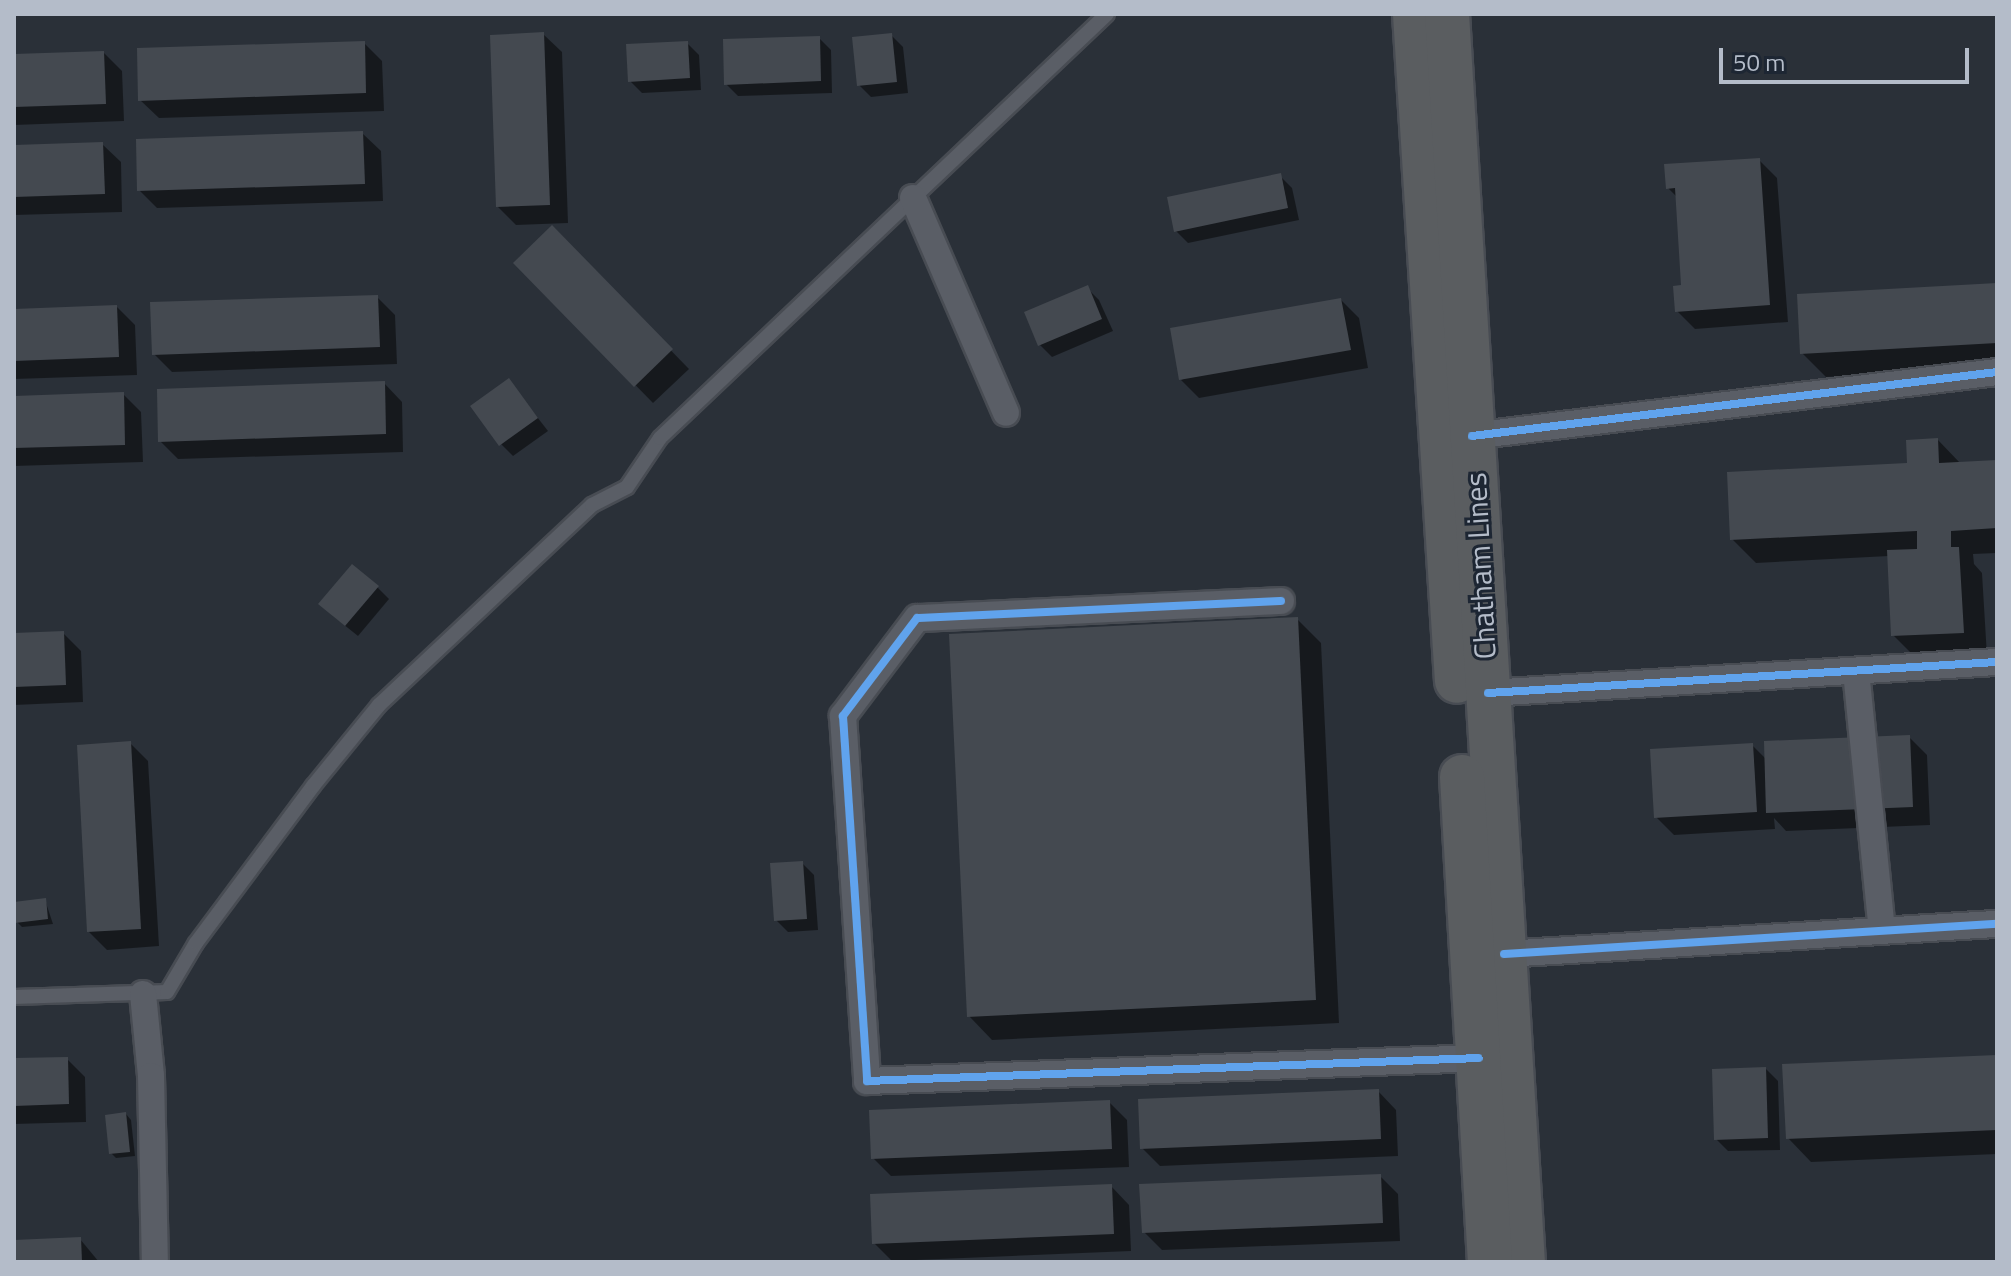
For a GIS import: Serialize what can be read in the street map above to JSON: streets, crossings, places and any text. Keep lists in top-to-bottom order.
{
  "streets": {
    "highway": ["Chatham Lines"]
  },
  "scale_bar": "50 m"
}
